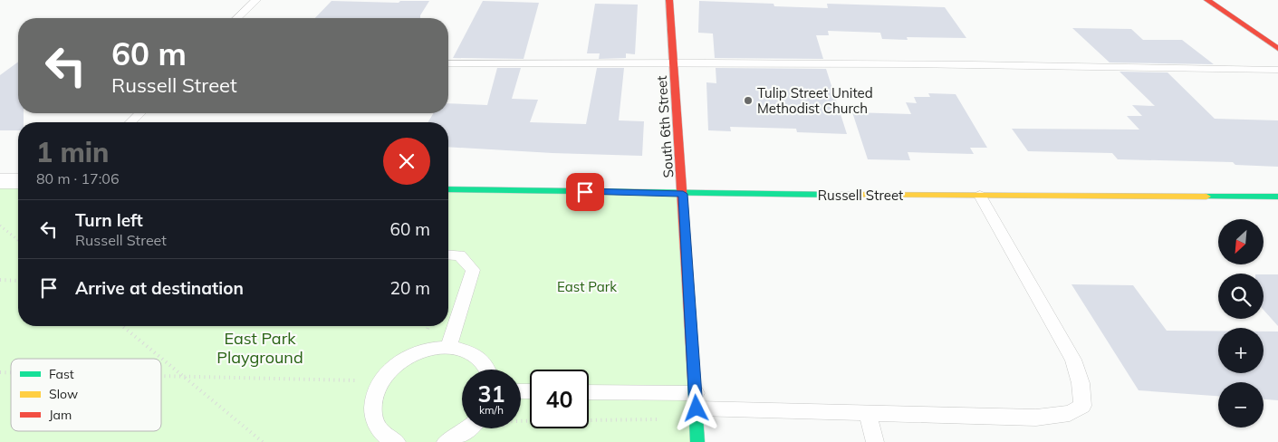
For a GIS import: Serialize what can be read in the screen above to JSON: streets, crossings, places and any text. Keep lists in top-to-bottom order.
{
  "streets": {
    "street": ["South 6th Street", "Russell Street"]
  },
  "crossings": [
    ["South 6th Street", "Russell Street"]
  ],
  "parks": ["East Park", "East Park Playground"],
  "places": ["Tulip Street United Methodist Church"],
  "legend": ["Fast", "Slow", "Jam"],
  "north": "bottom left",
  "page": {
    "turn": ["60 m", "Russell Street"],
    "heading": ["1 min", "80 m · 17:06"],
    "list": [
      {
        "name": "Turn left",
        "note": "Russell Street",
        "value": "60 m"
      },
      {
        "name": "Arrive at destination",
        "value": "20 m"
      }
    ],
    "map_buttons": ["+", "−"],
    "speed": "31 km/h",
    "limit": "40"
  }
}
